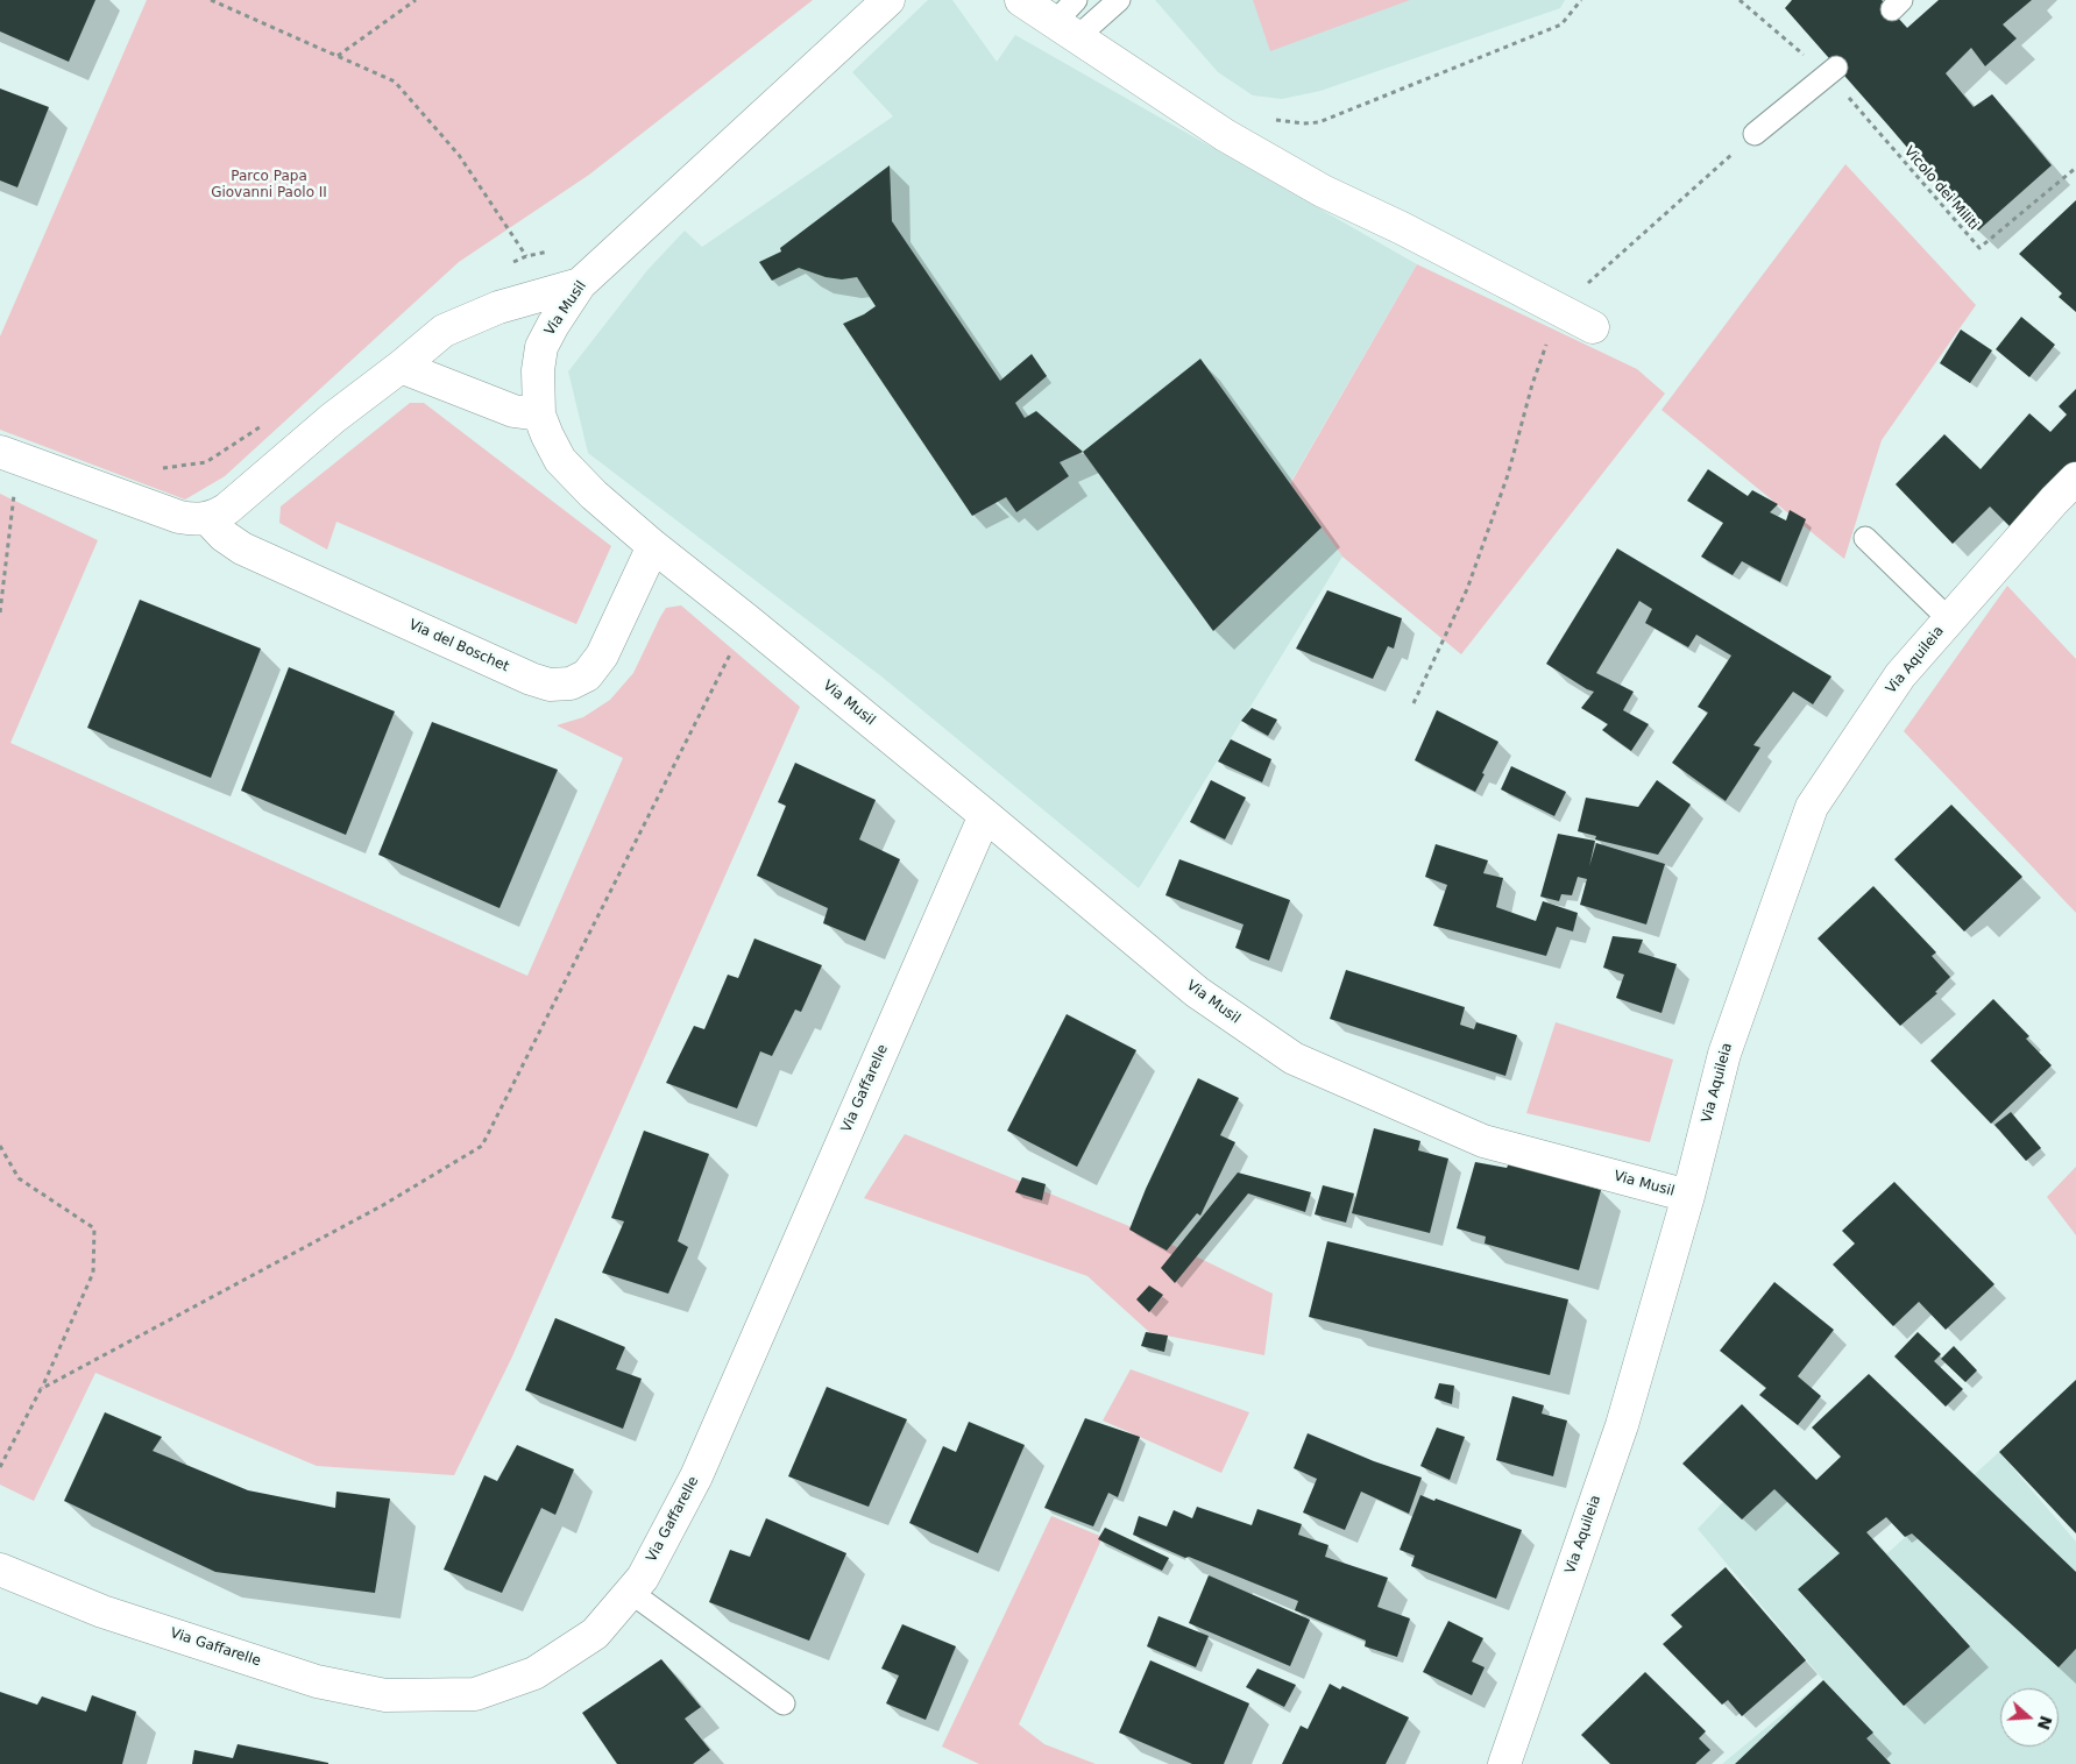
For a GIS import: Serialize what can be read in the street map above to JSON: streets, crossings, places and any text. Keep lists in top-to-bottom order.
{
  "streets": {
    "street": [
      "Via Musil",
      "Via del Boschet",
      "Via Aquileia",
      "Via Gaffarelle"
    ],
    "path": ["Vicolo dei Militi"]
  },
  "crossings": [
    ["Via Musil", "Via del Boschet"],
    ["Via Musil", "Via Aquileia"],
    ["Via Musil", "Via Gaffarelle"]
  ],
  "parks": ["Parco Papa Giovanni Paolo II"],
  "north": "right"
}
